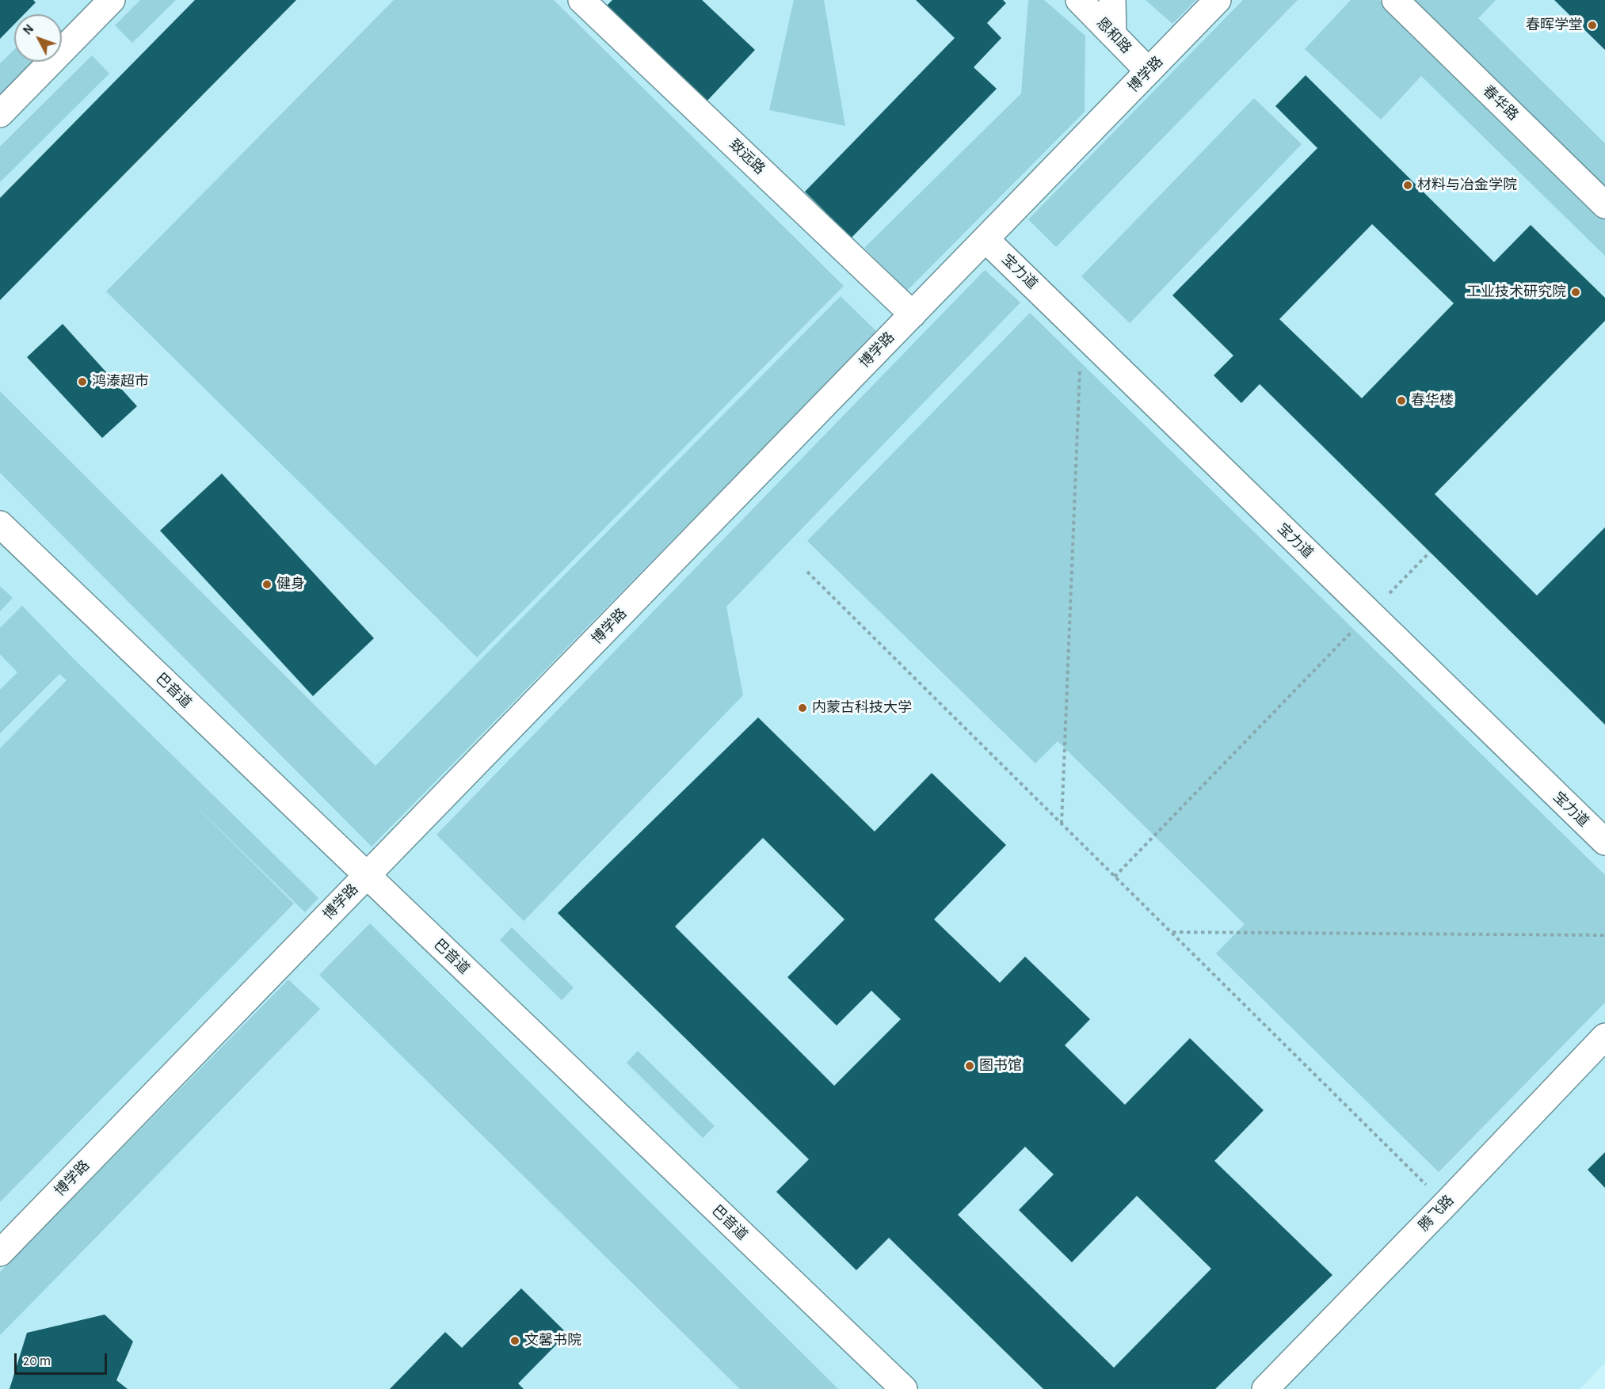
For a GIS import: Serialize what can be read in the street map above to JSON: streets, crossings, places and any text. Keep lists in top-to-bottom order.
{
  "streets": {
    "street": [
      "恩和路",
      "博学路",
      "春华路",
      "致远路",
      "宝力道",
      "巴音道",
      "腾飞路"
    ]
  },
  "crossings": [
    ["恩和路", "博学路"],
    ["博学路", "致远路"],
    ["博学路", "宝力道"],
    ["博学路", "巴音道"]
  ],
  "places": [
    "春晖学堂",
    "材料与冶金学院",
    "工业技术研究院",
    "鸿溙超市",
    "春华楼",
    "健身",
    "内蒙古科技大学",
    "图书馆",
    "文馨书院"
  ],
  "scale_bar": "20 m",
  "north": "top left"
}
